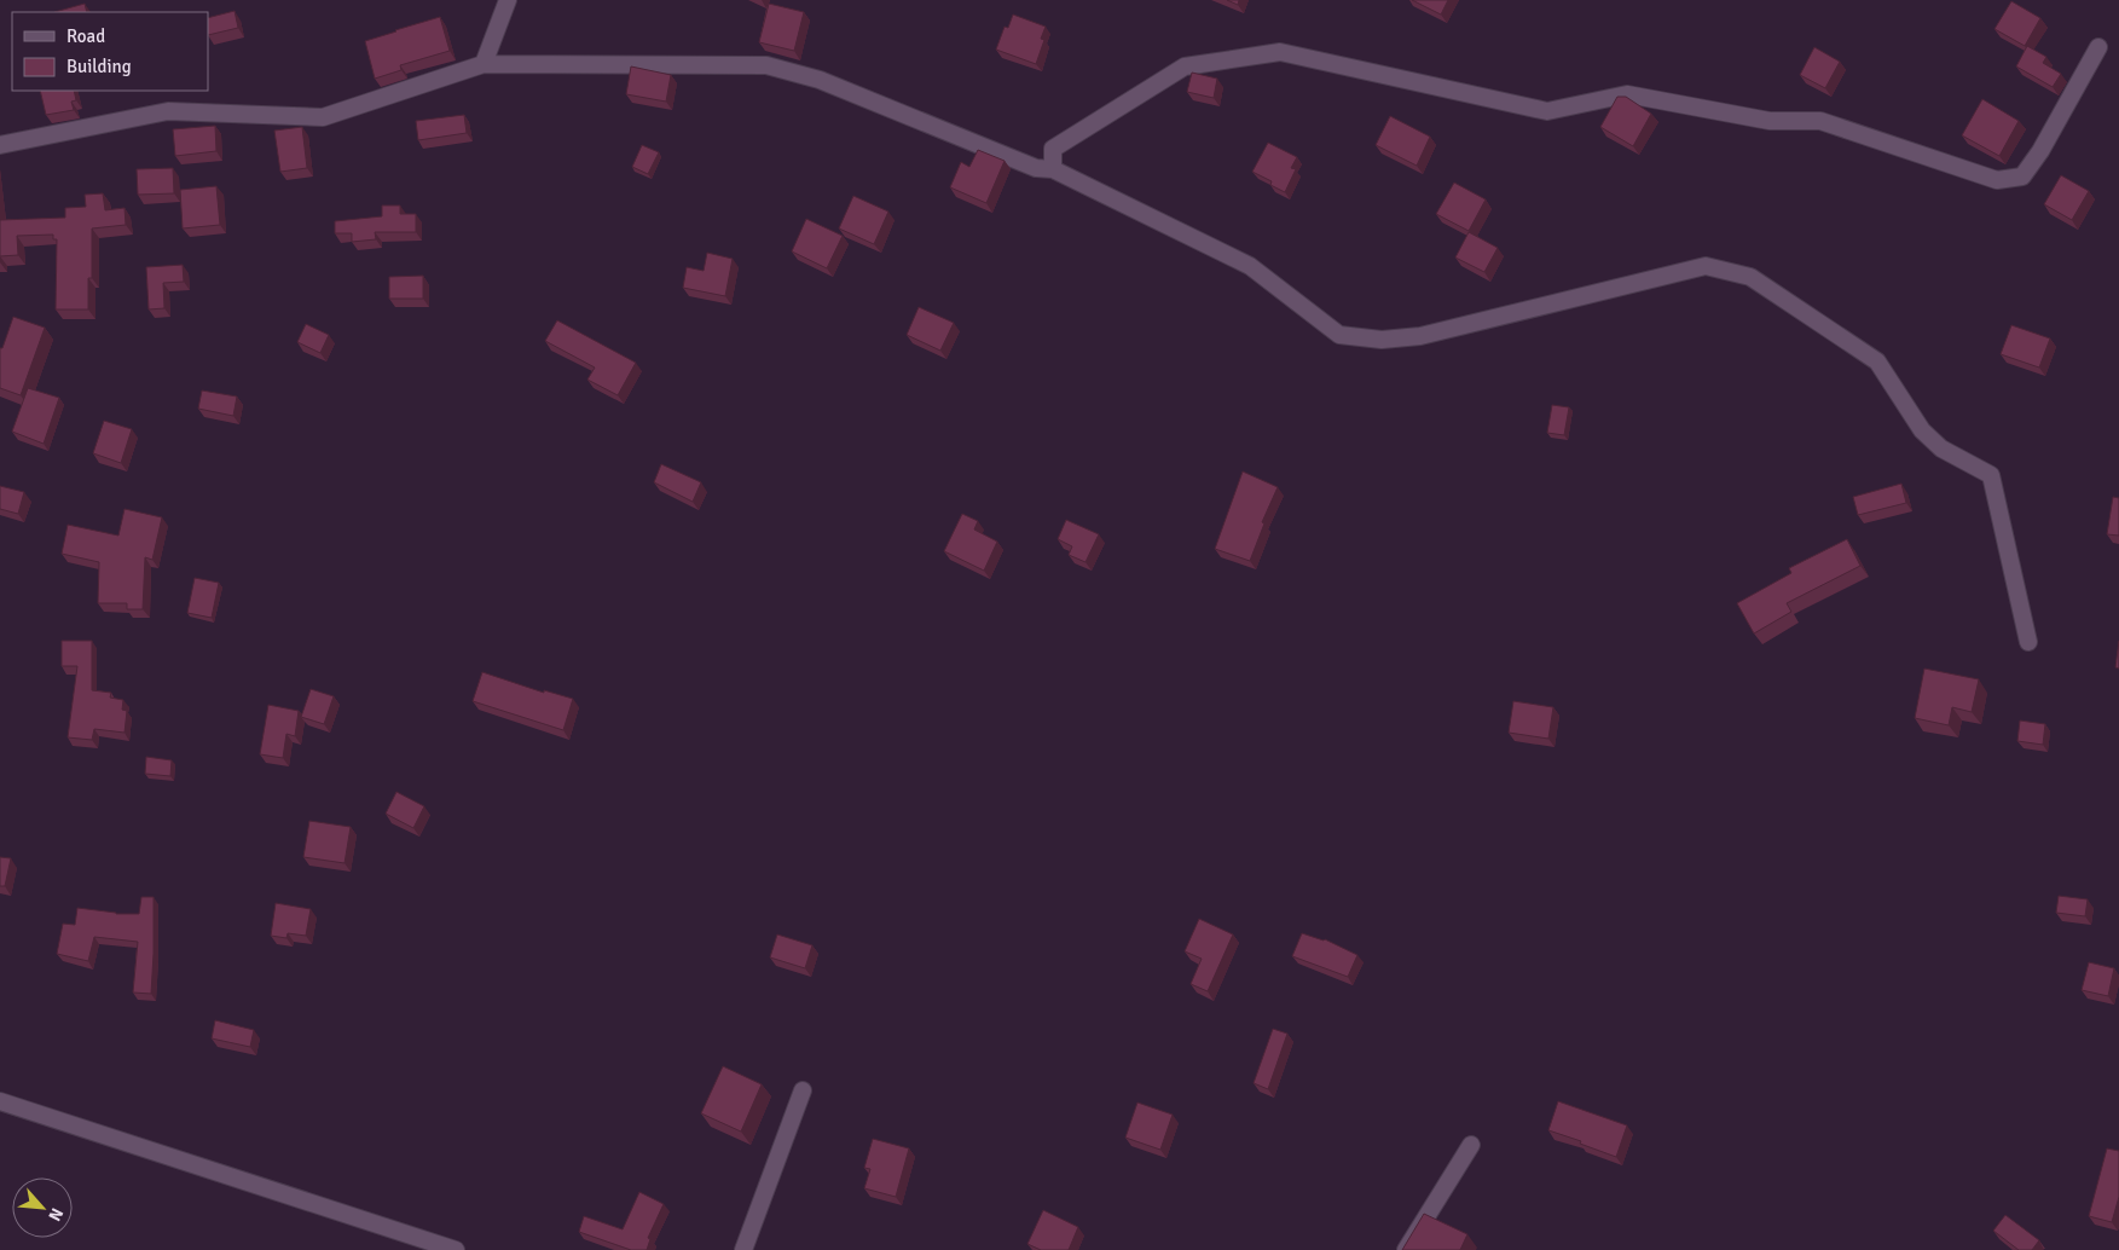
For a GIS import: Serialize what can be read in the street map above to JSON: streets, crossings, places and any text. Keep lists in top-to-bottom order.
{
  "legend": ["Road", "Building"],
  "north": "bottom right"
}
